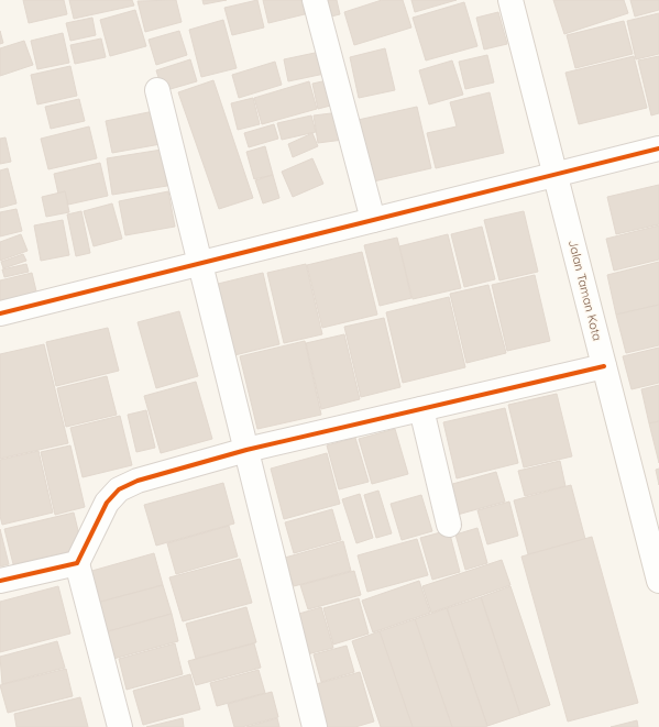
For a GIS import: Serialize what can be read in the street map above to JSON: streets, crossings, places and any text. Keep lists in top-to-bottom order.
{
  "streets": {
    "street": ["Jalan Taman Kota"]
  }
}
